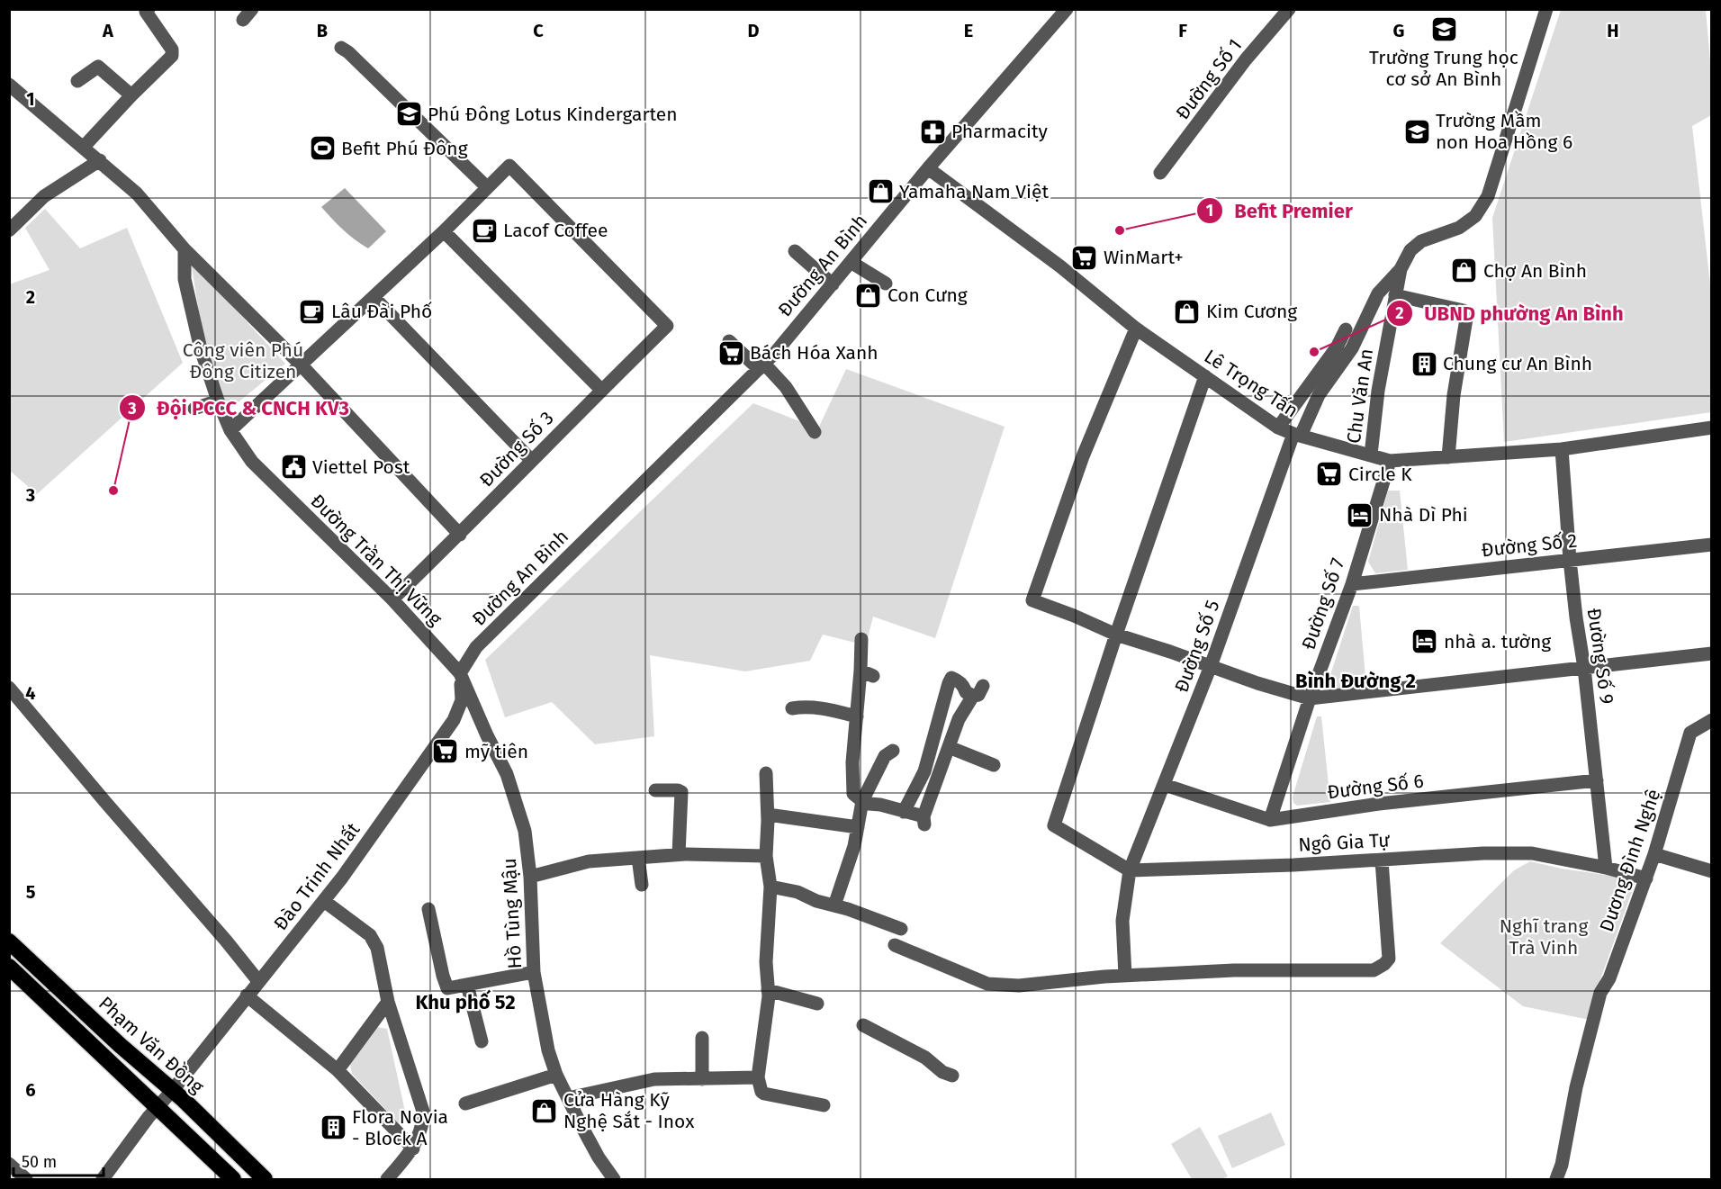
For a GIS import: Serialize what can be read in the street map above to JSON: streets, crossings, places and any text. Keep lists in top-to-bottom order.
{
  "streets": {
    "highway": ["Phạm Văn Đồng"],
    "street": [
      "Đường Số 1",
      "Đường An Bình",
      "Lê Trọng Tấn",
      "Chu Văn An",
      "Đường Số 3",
      "Đường Số 2",
      "Đường Trần Thị Vững",
      "Đường Số 7",
      "Đường Số 5",
      "Đường Số 9",
      "Đường Số 6",
      "Ngô Gia Tự",
      "Dương Đình Nghệ",
      "Đào Trinh Nhất",
      "Hồ Tùng Mậu"
    ]
  },
  "crossings": [
    ["Đường An Bình", "Lê Trọng Tấn"],
    ["Đường An Bình", "Đường Trần Thị Vững"],
    ["Đường An Bình", "Đào Trinh Nhất"],
    ["Đường An Bình", "Hồ Tùng Mậu"],
    ["Lê Trọng Tấn", "Chu Văn An"],
    ["Lê Trọng Tấn", "Đường Số 7"],
    ["Lê Trọng Tấn", "Đường Số 5"],
    ["Lê Trọng Tấn", "Đường Số 9"],
    ["Chu Văn An", "Đường Số 5"],
    ["Đường Số 3", "Đường Trần Thị Vững"],
    ["Đường Số 2", "Đường Số 7"],
    ["Đường Số 2", "Đường Số 9"],
    ["Đường Trần Thị Vững", "Đào Trinh Nhất"],
    ["Đường Trần Thị Vững", "Hồ Tùng Mậu"],
    ["Đường Số 7", "Đường Số 6"],
    ["Đường Số 5", "Đường Số 6"],
    ["Đường Số 5", "Ngô Gia Tự"],
    ["Đường Số 9", "Đường Số 6"],
    ["Đường Số 9", "Ngô Gia Tự"],
    ["Ngô Gia Tự", "Dương Đình Nghệ"],
    ["Đào Trinh Nhất", "Hồ Tùng Mậu"],
    ["Đào Trinh Nhất", "Phạm Văn Đồng"]
  ],
  "districts": ["Bình Đường 2", "Khu phố 52"],
  "parks": ["Công viên Phú Đông Citizen", "Nghĩ trang Trà Vinh"],
  "places": {
    "school or university": ["Trường Trung học cơ sở An Bình", "Phú Đông Lotus Kindergarten", "Trường Mầm non Hoa Hồng 6"],
    "pharmacy": ["Pharmacity"],
    "sports": ["Befit Phú Đông"],
    "shop": [
      "Yamaha Nam Việt",
      "Chợ An Bình",
      "Con Cưng",
      "Kim Cương",
      "Cửa Hàng Kỹ Nghệ Sắt - Inox"
    ],
    "cafe": ["Lacof Coffee", "Lâu Đài Phố"],
    "other": ["Befit Premier", "UBND phường An Bình", "Đội PCCC & CNCH KV3"],
    "supermarket": [
      "WinMart+",
      "Bách Hóa Xanh",
      "Circle K",
      "mỹ tiên"
    ],
    "building": ["Chung cư An Bình", "Flora Novia - Block A"],
    "public building": ["Viettel Post"],
    "hotel": ["Nhà Dì Phi", "nhà a. tường"]
  },
  "scale_bar": "50 m",
  "grid": {
    "columns": [
      "A",
      "B",
      "C",
      "D",
      "E",
      "F",
      "G",
      "H"
    ],
    "rows": [
      "1",
      "2",
      "3",
      "4",
      "5",
      "6"
    ]
  }
}
